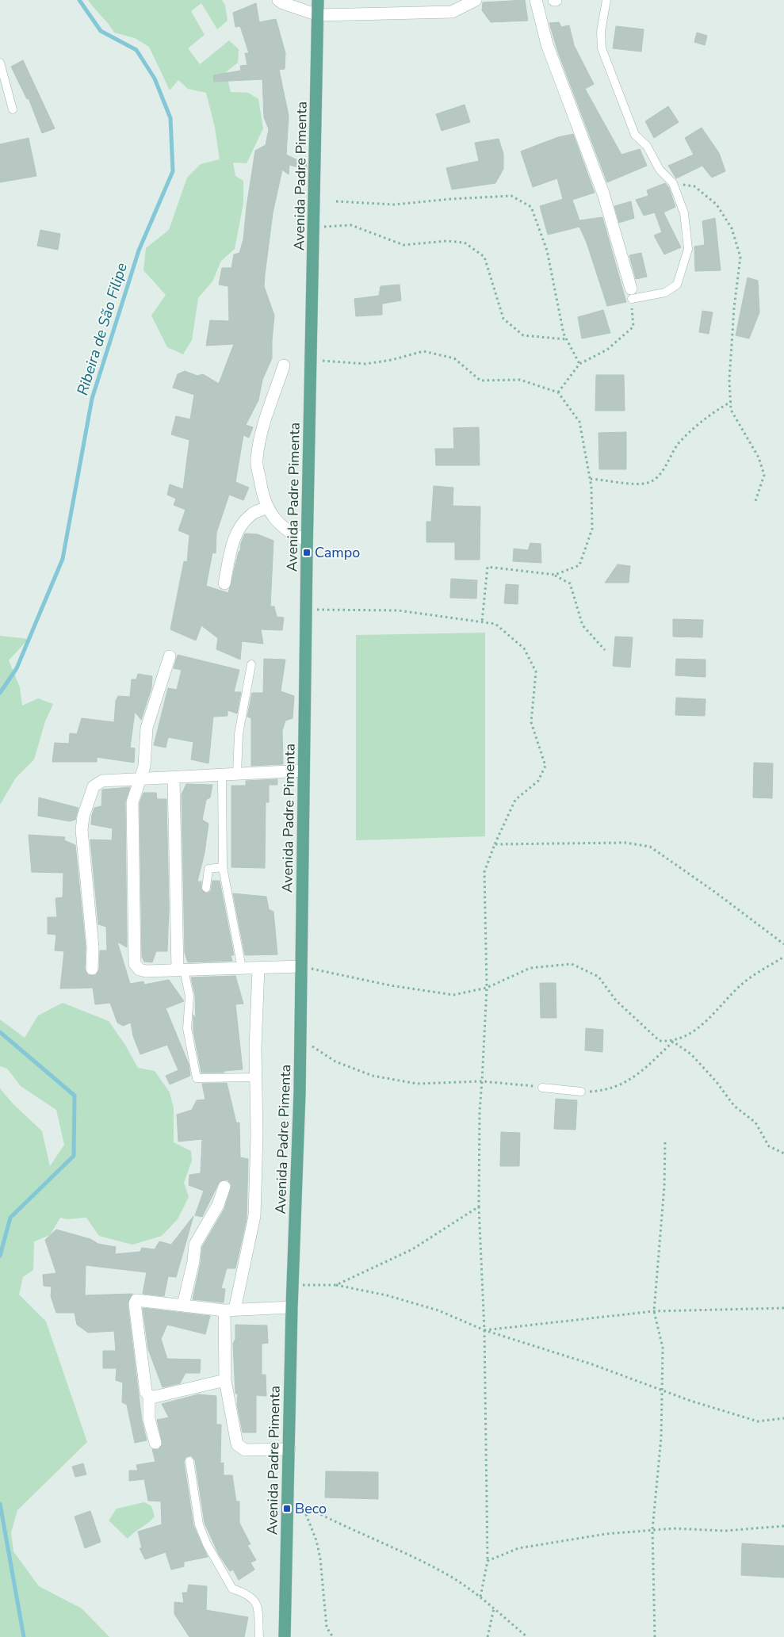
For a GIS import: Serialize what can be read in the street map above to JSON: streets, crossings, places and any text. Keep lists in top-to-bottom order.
{
  "streets": {
    "main road": ["Avenida Padre Pimenta"]
  },
  "water": ["Ribeira de São Filipe"],
  "places": {
    "transit": ["Campo", "Beco"]
  }
}
